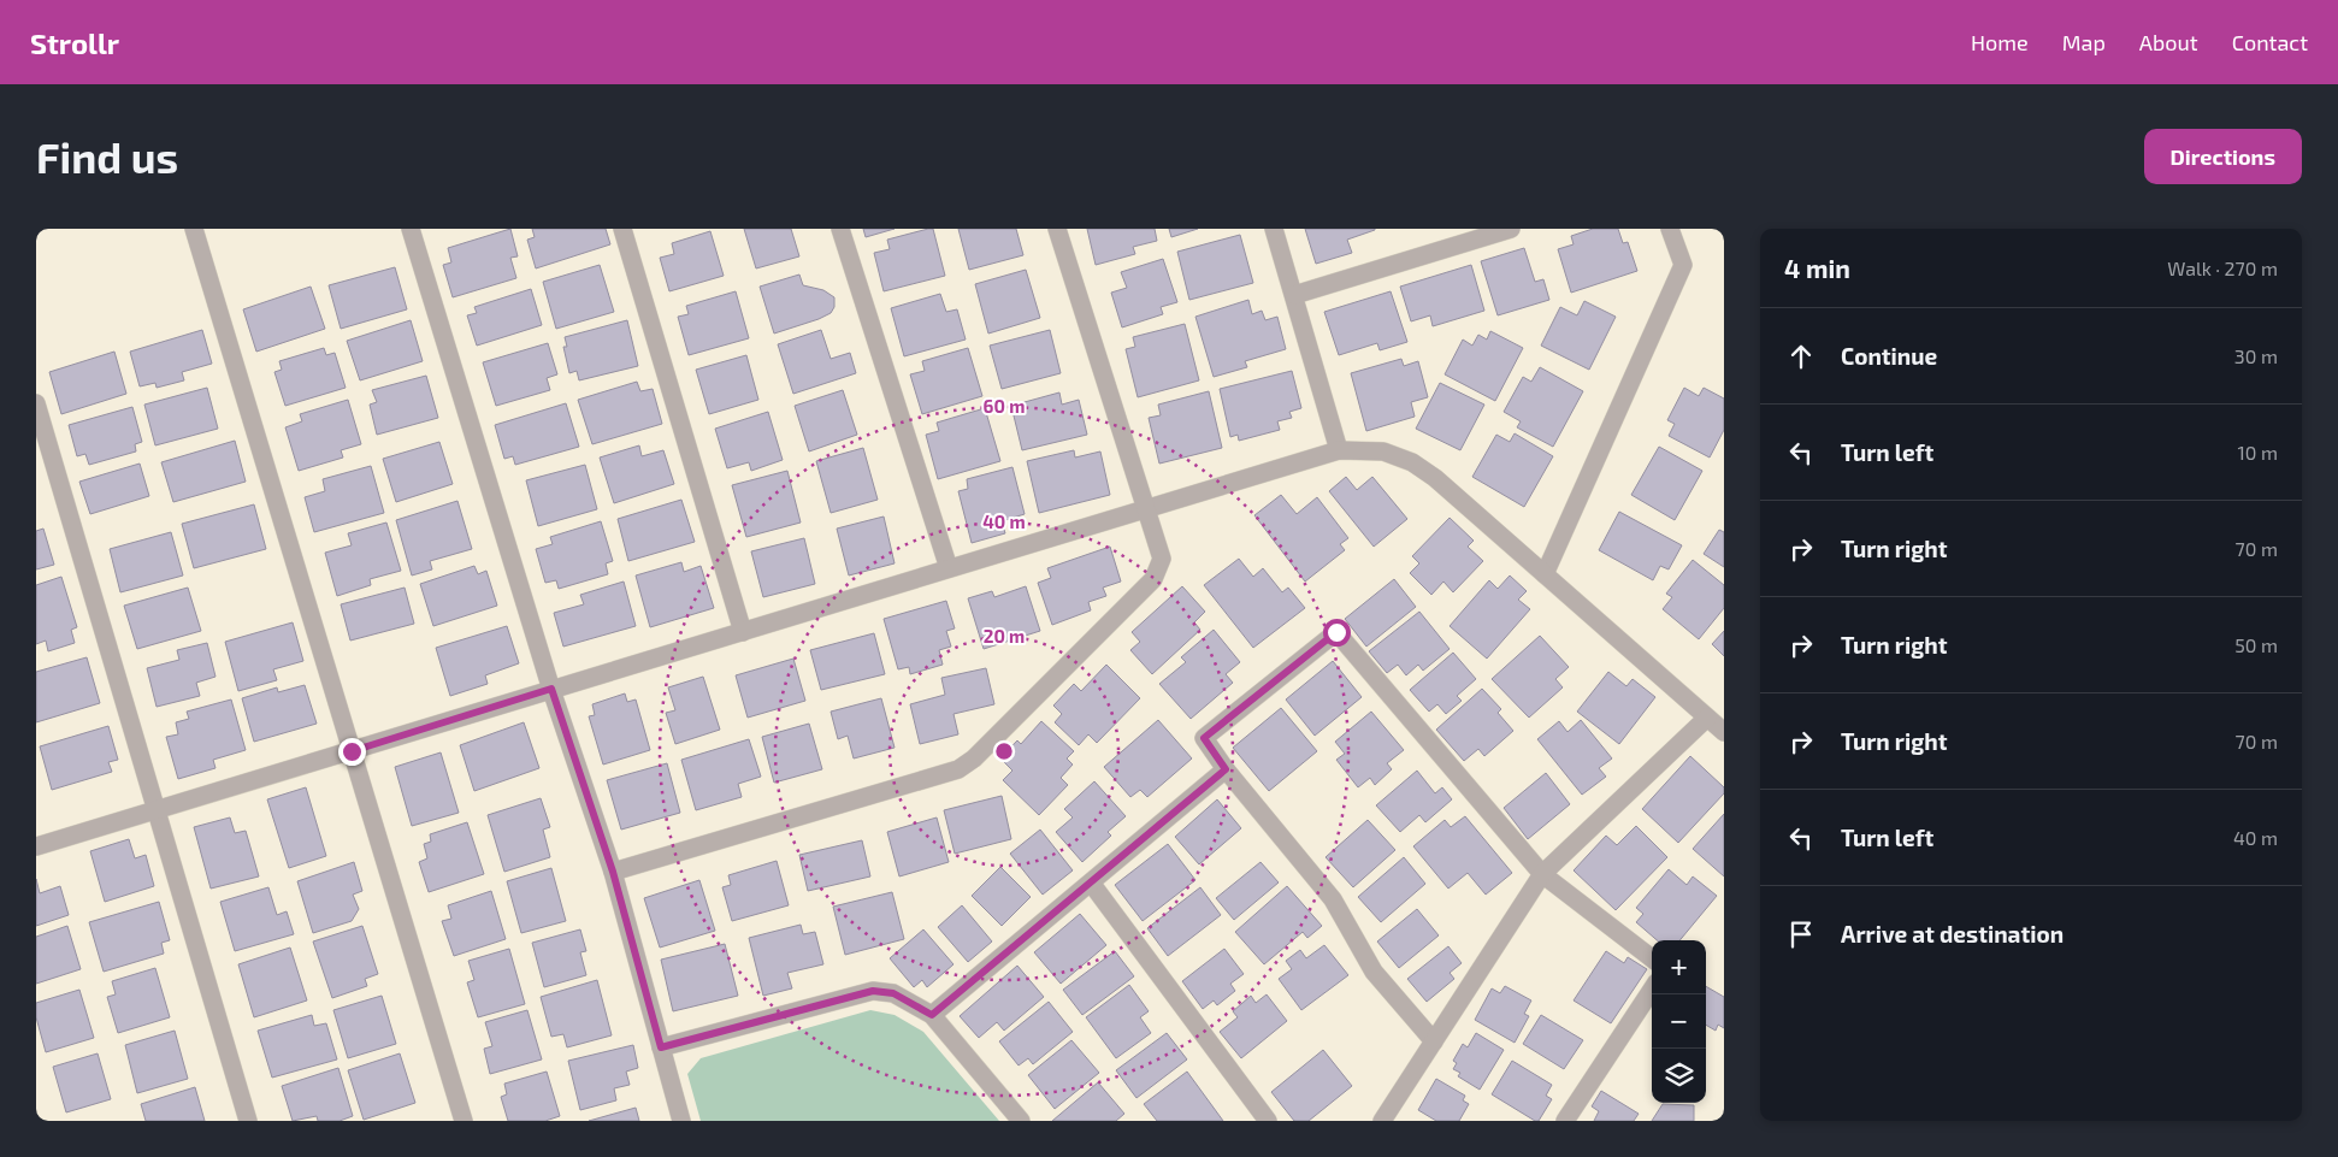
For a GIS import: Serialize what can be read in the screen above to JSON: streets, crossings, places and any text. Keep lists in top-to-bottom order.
{
  "page": {
    "header": "Strollr",
    "nav": [
      "Home",
      "Map",
      "About",
      "Contact"
    ],
    "buttons": "Directions",
    "title": "Find us",
    "heading": ["4 min", "Walk · 270 m"],
    "list": [
      ["Continue", "30 m"],
      ["Turn left", "10 m"],
      ["Turn right", "70 m"],
      ["Turn right", "50 m"],
      ["Turn right", "70 m"],
      ["Turn left", "40 m"],
      "Arrive at destination"
    ],
    "map_buttons": ["+", "−"]
  },
  "rings": ["60 m", "40 m", "20 m"]
}
